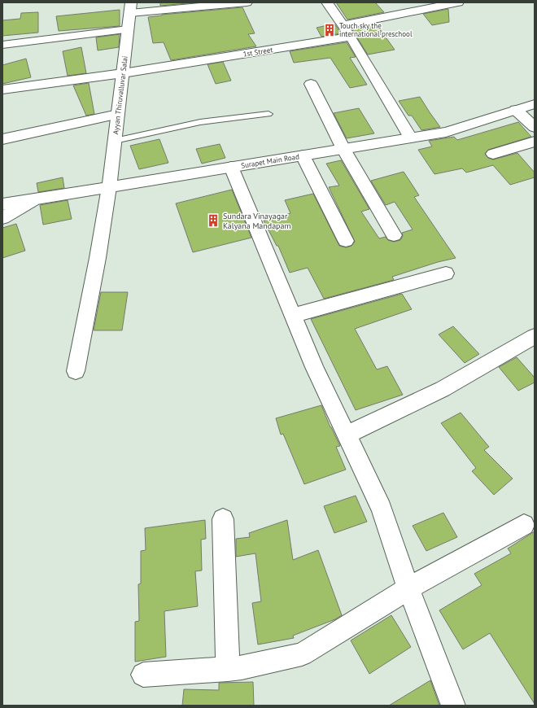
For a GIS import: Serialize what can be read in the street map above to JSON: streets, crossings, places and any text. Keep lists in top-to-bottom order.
{
  "streets": {
    "street": ["1st Street", "Ayyan Thiruvalluvar Salai", "Surapet Main Road"]
  },
  "crossings": [
    ["1st Street", "Ayyan Thiruvalluvar Salai"],
    ["Ayyan Thiruvalluvar Salai", "Surapet Main Road"]
  ],
  "places": {
    "building": ["Touch sky the international preschool", "Sundara Vinayagar Kalyana Mandapam"]
  }
}
